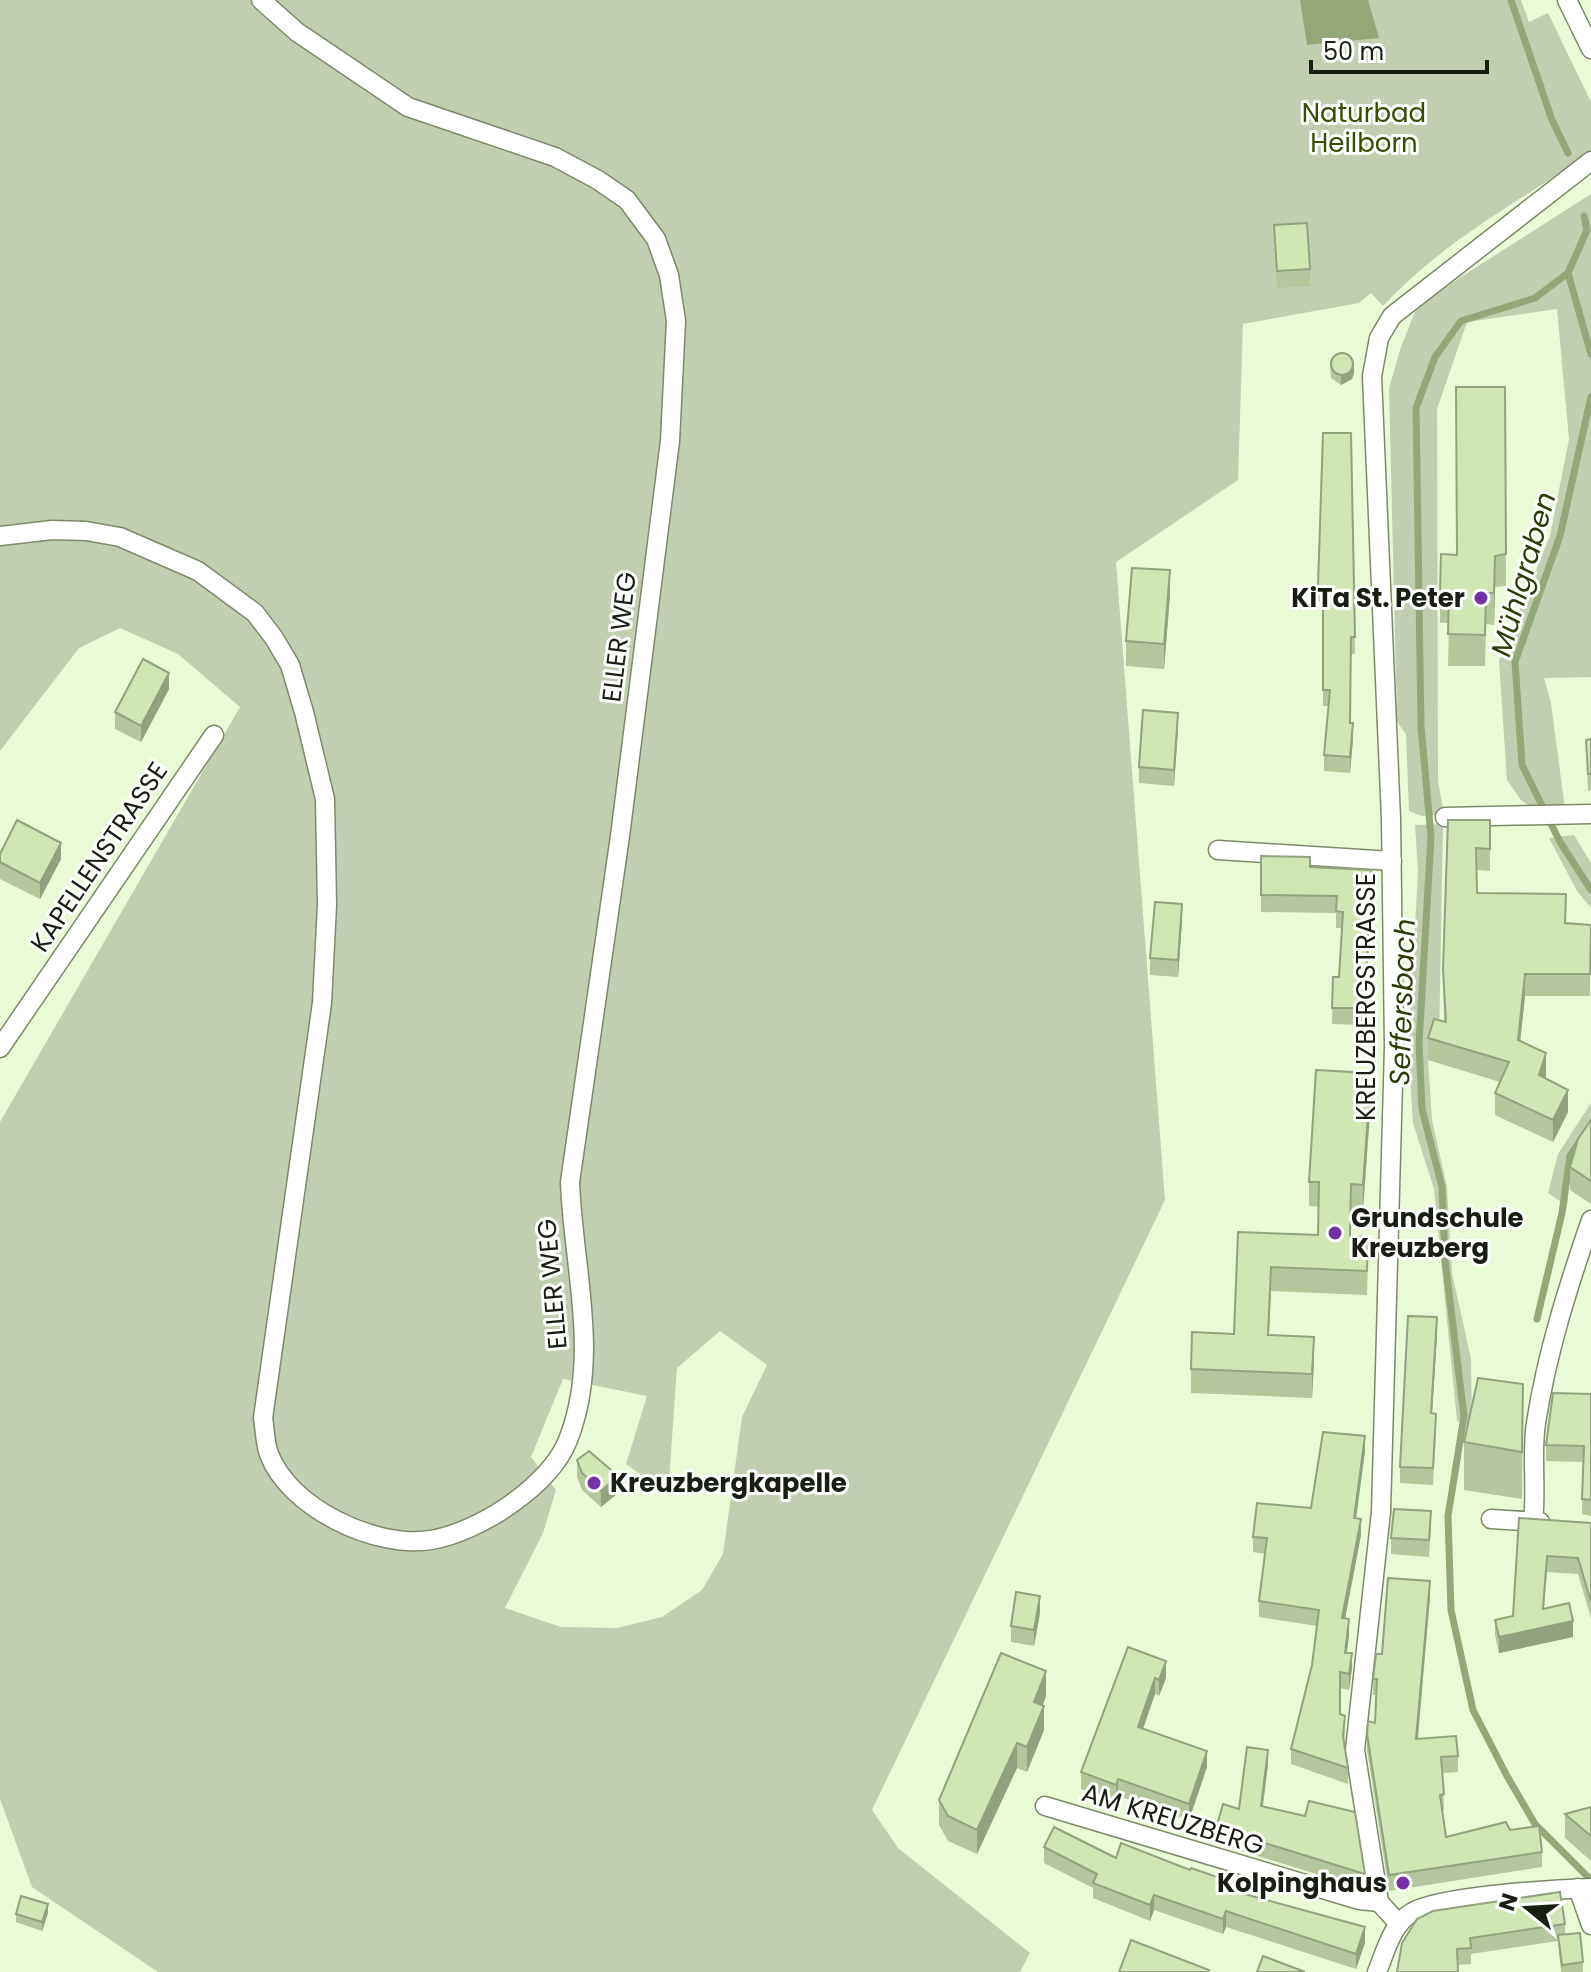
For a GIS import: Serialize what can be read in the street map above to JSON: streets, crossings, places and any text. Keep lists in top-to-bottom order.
{
  "streets": {
    "street": [
      "ELLER WEG",
      "KAPELLENSTRASSE",
      "KREUZBERGSTRASSE",
      "AM KREUZBERG"
    ]
  },
  "crossings": [
    ["KREUZBERGSTRASSE", "AM KREUZBERG"]
  ],
  "water": ["Mühlgraben", "Seffersbach"],
  "parks": ["Naturbad Heilborn"],
  "places": [
    "KiTa St. Peter",
    "Grundschule Kreuzberg",
    "Kreuzbergkapelle",
    "Kolpinghaus"
  ],
  "scale_bar": "50 m",
  "north": "left"
}
